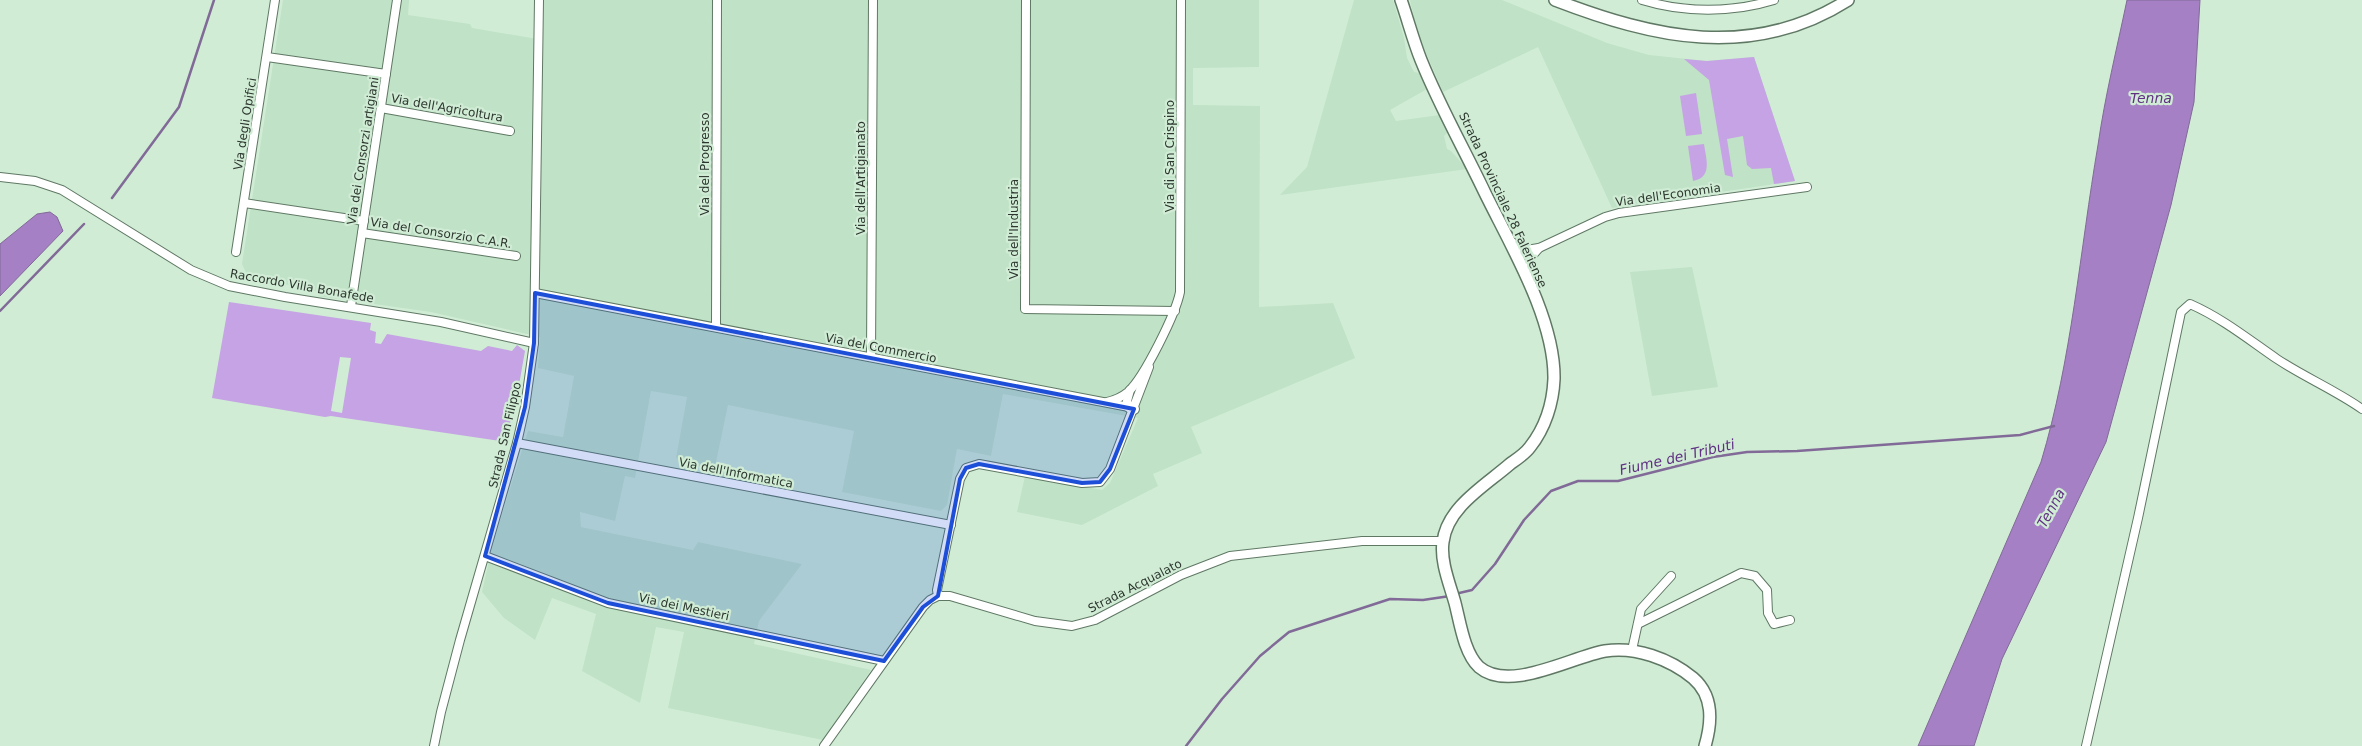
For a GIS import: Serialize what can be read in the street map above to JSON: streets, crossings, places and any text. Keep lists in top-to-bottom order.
{
  "streets": {
    "main road": ["Strada Provinciale 28 Faleriense"],
    "street": [
      "Via dell'Agricoltura",
      "Via degli Opifici",
      "Via dei Consorzi artigiani",
      "Via di San Crispino",
      "Via del Progresso",
      "Via dell'Artigianato",
      "Via dell'Economia",
      "Via dell'Industria",
      "Via del Consorzio C.A.R.",
      "Raccordo Villa Bonafede",
      "Via del Commercio",
      "Strada San Filippo",
      "Via dell'Informatica",
      "Strada Acqualato",
      "Via dei Mestieri"
    ]
  },
  "crossings": [
    ["Via dell'Agricoltura", "Via dei Consorzi artigiani"],
    ["Via dei Consorzi artigiani", "Via del Consorzio C.A.R."],
    ["Via dei Consorzi artigiani", "Raccordo Villa Bonafede"],
    ["Via di San Crispino", "Via dell'Industria"],
    ["Via del Progresso", "Via del Commercio"],
    ["Via dell'Artigianato", "Via del Commercio"],
    ["Strada Provinciale 28 Faleriense", "Strada Acqualato"],
    ["Raccordo Villa Bonafede", "Strada San Filippo"],
    ["Via del Commercio", "Strada San Filippo"],
    ["Strada San Filippo", "Via dell'Informatica"],
    ["Strada San Filippo", "Via dei Mestieri"]
  ],
  "water": ["Tenna", "Fiume dei Tributi"]
}
